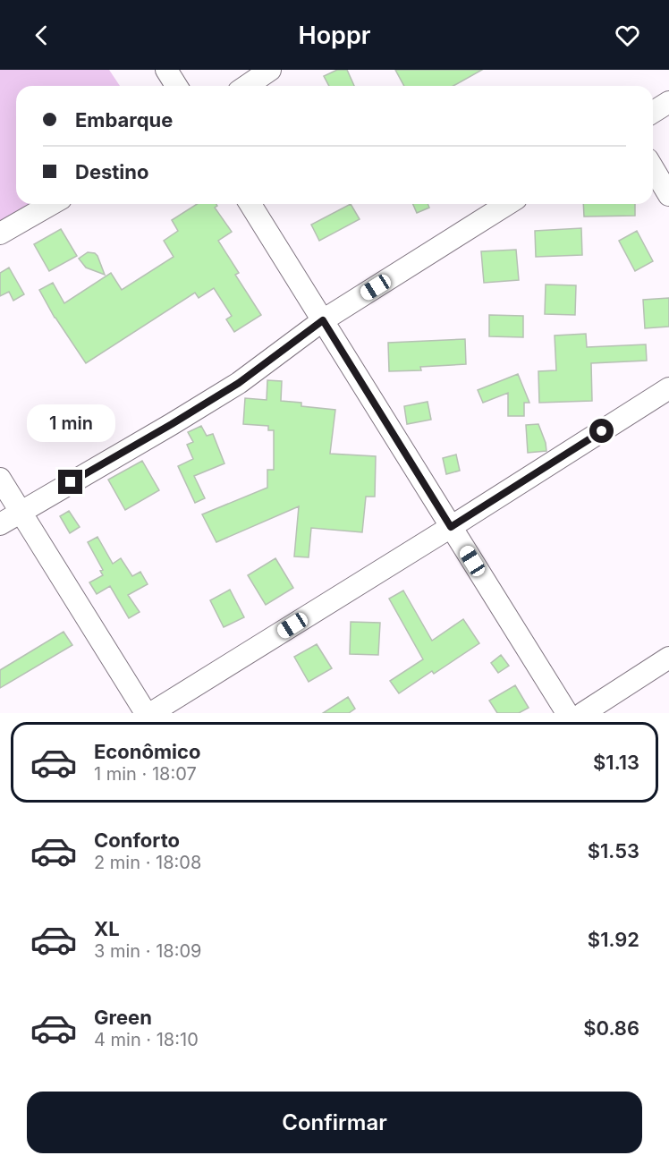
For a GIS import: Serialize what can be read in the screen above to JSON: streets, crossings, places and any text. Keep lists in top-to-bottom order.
{
  "page": {
    "header": "Hoppr",
    "banner": ["Embarque", "Destino"],
    "bubble": "1 min",
    "list": [
      {
        "name": "Econômico",
        "note": "1 min · 18:07",
        "value": "$1.13"
      },
      {
        "name": "Conforto",
        "note": "2 min · 18:08",
        "value": "$1.53"
      },
      {
        "name": "XL",
        "note": "3 min · 18:09",
        "value": "$1.92"
      },
      {
        "name": "Green",
        "note": "4 min · 18:10",
        "value": "$0.86"
      }
    ],
    "buttons": "Confirmar"
  }
}
